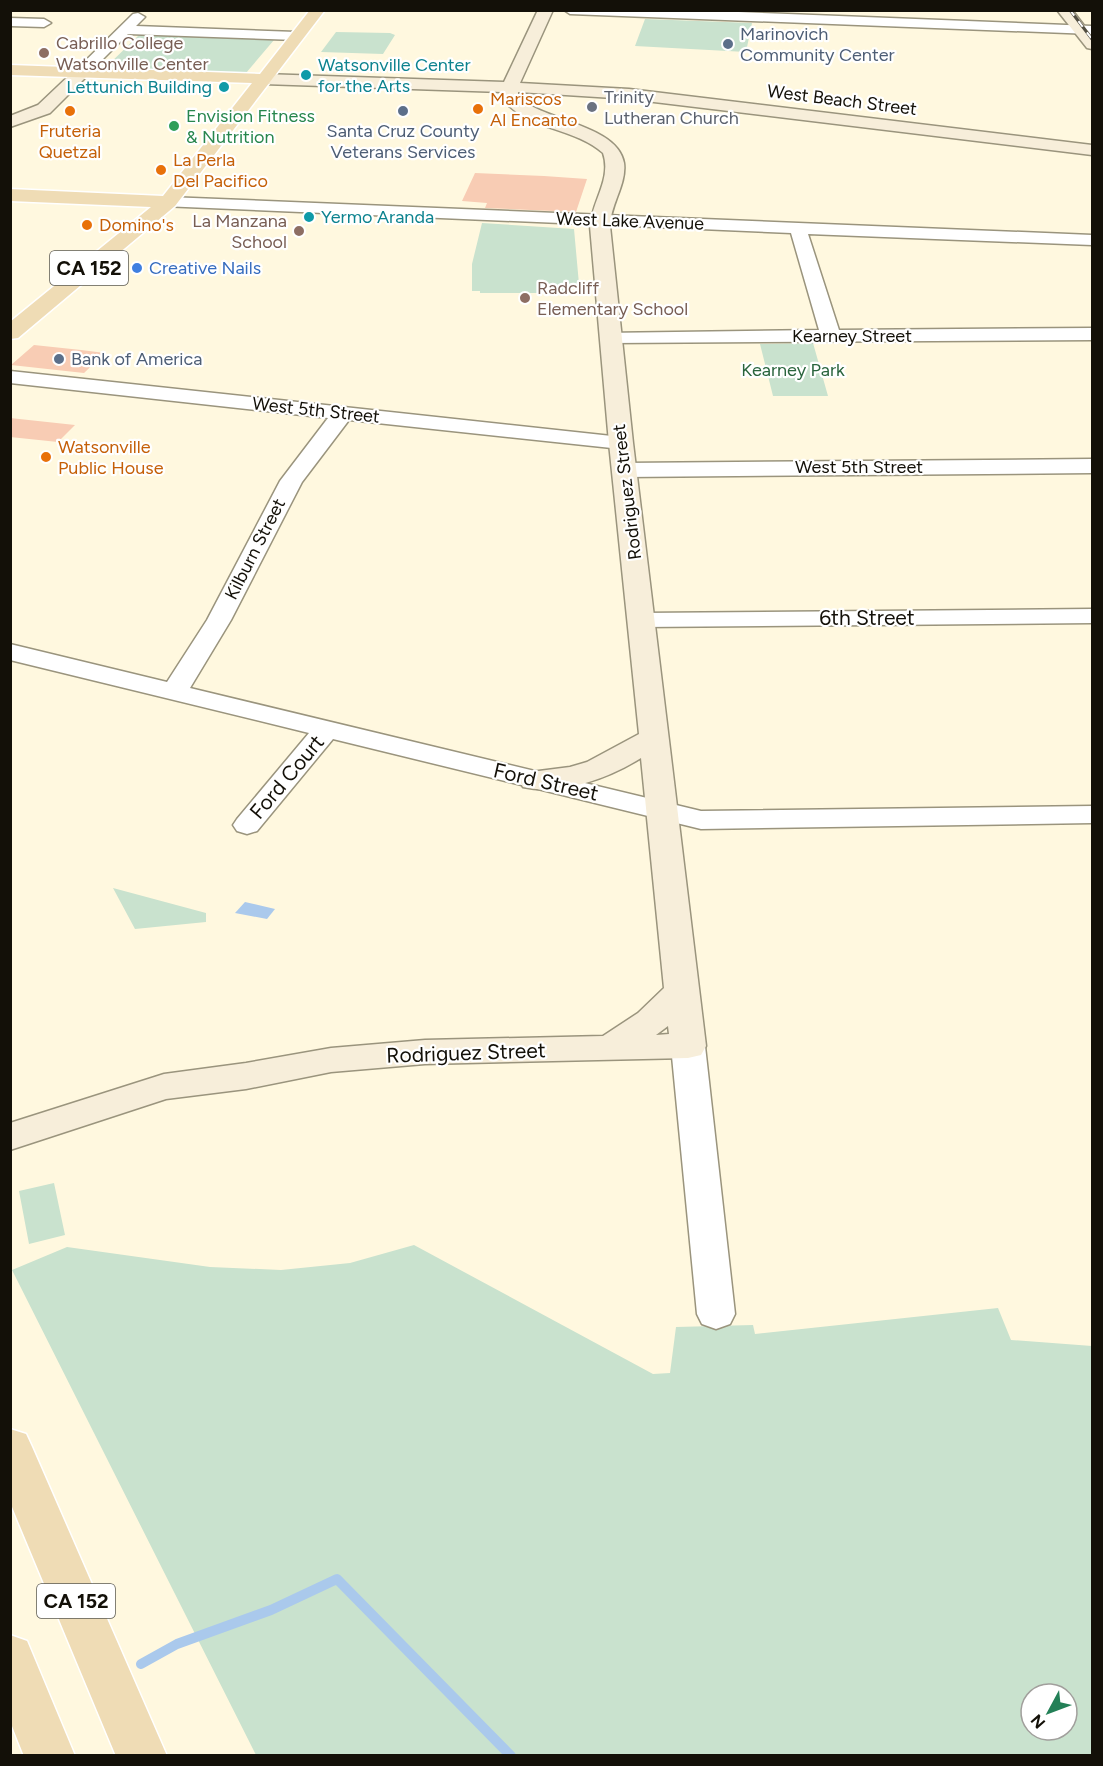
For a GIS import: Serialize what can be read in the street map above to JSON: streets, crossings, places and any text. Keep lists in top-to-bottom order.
{
  "streets": {
    "main road": ["CA 152"],
    "street": [
      "West Beach Street",
      "West Lake Avenue",
      "Kearney Street",
      "West 5th Street",
      "Rodriguez Street",
      "Kilburn Street",
      "6th Street",
      "Ford Court",
      "Ford Street"
    ]
  },
  "crossings": [
    ["West Beach Street", "CA 152"],
    ["West Beach Street", "Rodriguez Street"],
    ["West Lake Avenue", "CA 152"],
    ["West Lake Avenue", "Rodriguez Street"],
    ["Kearney Street", "Rodriguez Street"],
    ["West 5th Street", "Rodriguez Street"],
    ["West 5th Street", "Kilburn Street"],
    ["Rodriguez Street", "6th Street"],
    ["Rodriguez Street", "Ford Street"],
    ["Kilburn Street", "Ford Street"],
    ["Ford Court", "Ford Street"]
  ],
  "parks": ["Kearney Park"],
  "places": [
    "Marinovich Community Center",
    "Cabrillo College Watsonville Center",
    "Watsonville Center for the Arts",
    "Lettunich Building",
    "Trinity Lutheran Church",
    "Mariscos Al Encanto",
    "Fruteria Quetzal",
    "Santa Cruz County Veterans Services",
    "Envision Fitness & Nutrition",
    "La Perla Del Pacifico",
    "Yermo Aranda",
    "Domino's",
    "La Manzana School",
    "Creative Nails",
    "Radcliff Elementary School",
    "Bank of America",
    "Watsonville Public House"
  ],
  "north": "bottom left"
}
